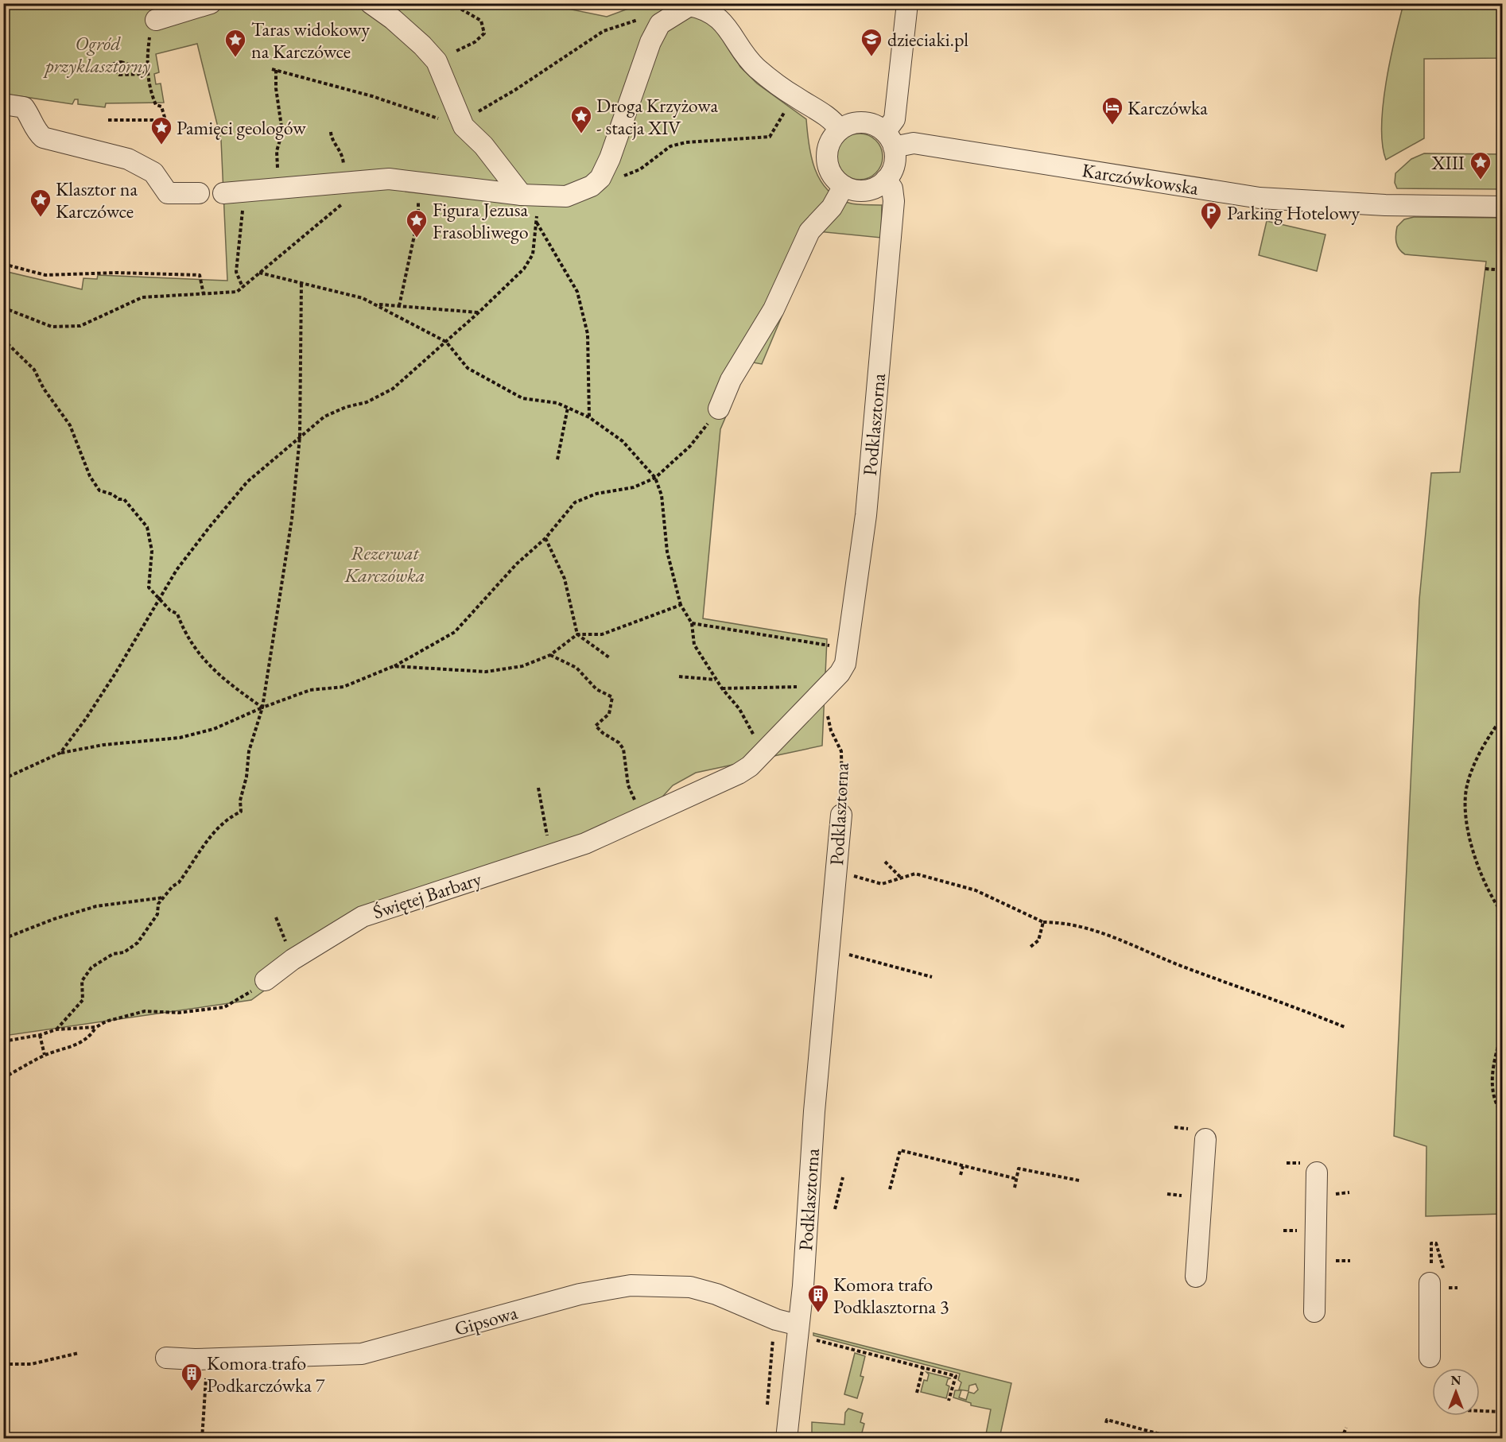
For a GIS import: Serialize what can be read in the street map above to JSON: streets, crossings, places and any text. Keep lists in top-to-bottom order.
{
  "streets": {
    "street": [
      "Karczówkowska",
      "Podklasztorna",
      "Świętej Barbary",
      "Gipsowa"
    ]
  },
  "crossings": [
    ["Karczówkowska", "Podklasztorna"],
    ["Podklasztorna", "Świętej Barbary"],
    ["Podklasztorna", "Gipsowa"]
  ],
  "parks": ["Ogród przyklasztorny", "Rezerwat Karczówka"],
  "places": {
    "school or university": ["dzieciaki.pl"],
    "place": [
      "Taras widokowy na Karczówce",
      "Droga Krzyżowa - stacja XIV",
      "Pamięci geologów",
      "XIII",
      "Klasztor na Karczówce",
      "Figura Jezusa Frasobliwego"
    ],
    "hotel": ["Karczówka"],
    "parking": ["Parking Hotelowy"],
    "building": ["Komora trafo Podklasztorna 3", "Komora trafo Podkarczówka 7"]
  },
  "north": "top"
}
